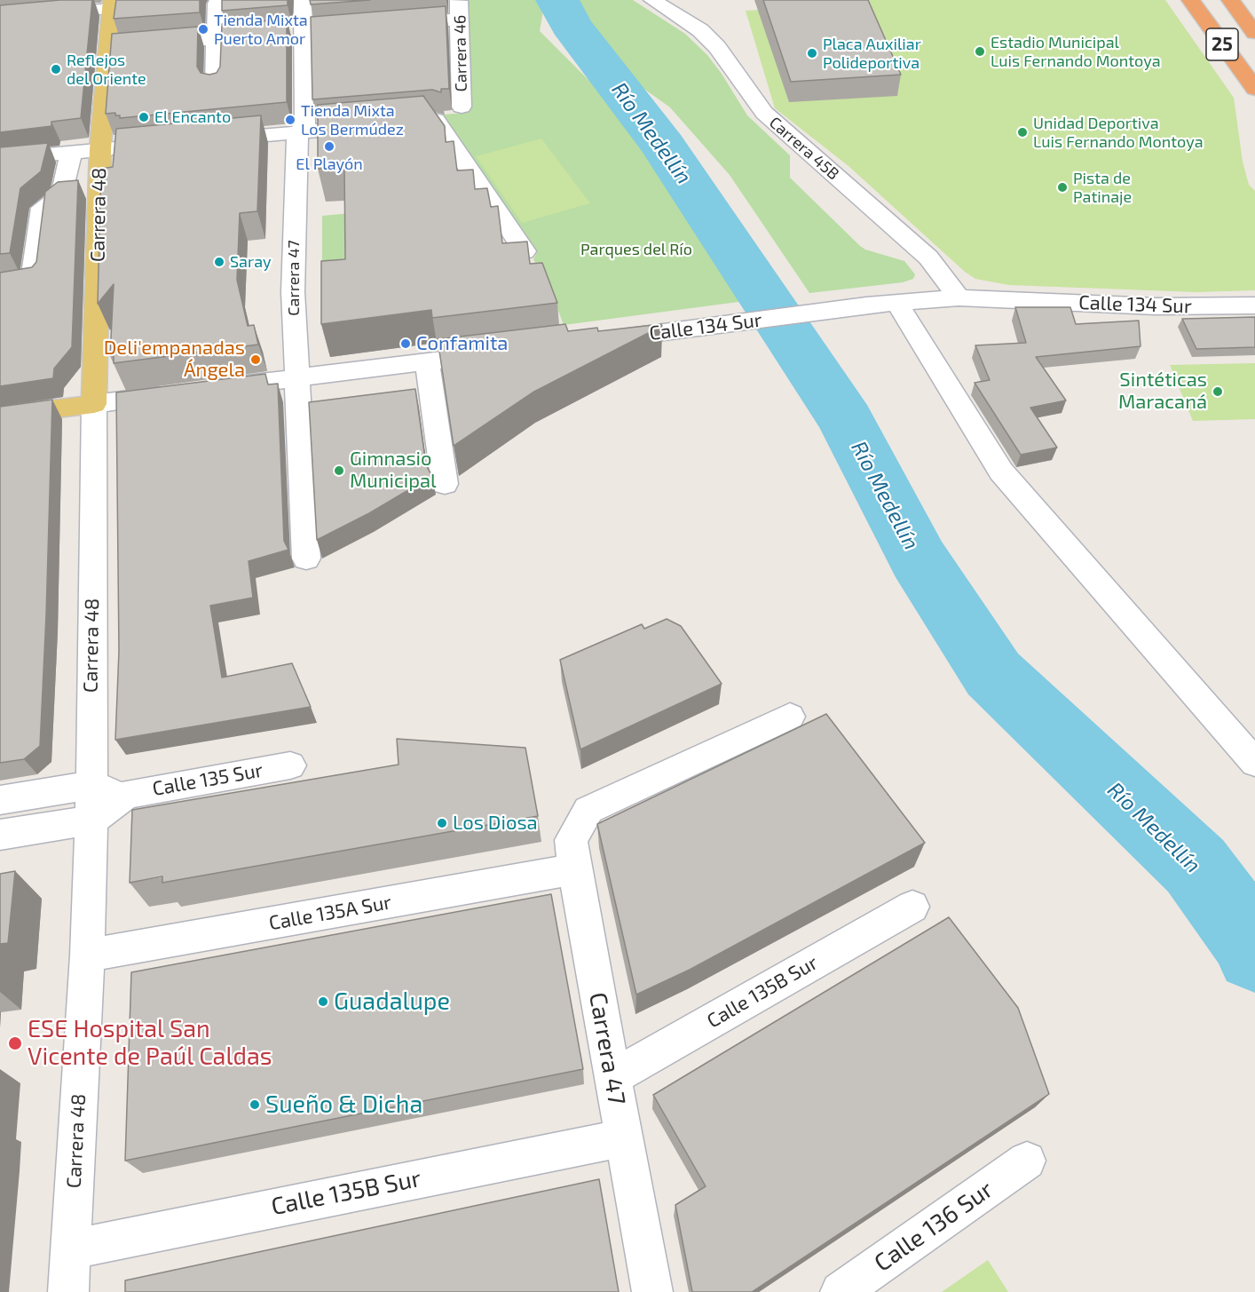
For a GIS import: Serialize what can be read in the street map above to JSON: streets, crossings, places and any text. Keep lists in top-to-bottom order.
{
  "streets": {
    "highway": ["25"],
    "main road": ["Carrera 48"],
    "street": [
      "Carrera 46",
      "Carrera 45B",
      "Carrera 47",
      "Calle 134 Sur",
      "Calle 135 Sur",
      "Calle 135A Sur",
      "Calle 135B Sur",
      "Calle 136 Sur"
    ]
  },
  "crossings": [
    ["Carrera 45B", "Calle 134 Sur"],
    ["Carrera 48", "Calle 135 Sur"],
    ["Carrera 48", "Calle 135A Sur"],
    ["Carrera 48", "Calle 135B Sur"],
    ["Carrera 47", "Calle 135A Sur"],
    ["Carrera 47", "Calle 135B Sur"]
  ],
  "water": ["Río Medellín"],
  "parks": ["Parques del Río"],
  "places": [
    "Tienda Mixta Puerto Amor",
    "Estadio Municipal Luis Fernando Montoya",
    "Placa Auxiliar Polideportiva",
    "Reflejos del Oriente",
    "El Encanto",
    "Tienda Mixta Los Bermúdez",
    "Unidad Deportiva Luis Fernando Montoya",
    "El Playón",
    "Pista de Patinaje",
    "Saray",
    "Confamita",
    "Deli'empanadas Ángela",
    "Sintéticas Maracaná",
    "Gimnasio Municipal",
    "Los Diosa",
    "Guadalupe",
    "ESE Hospital San Vicente de Paúl Caldas",
    "Sueño & Dicha"
  ]
}
